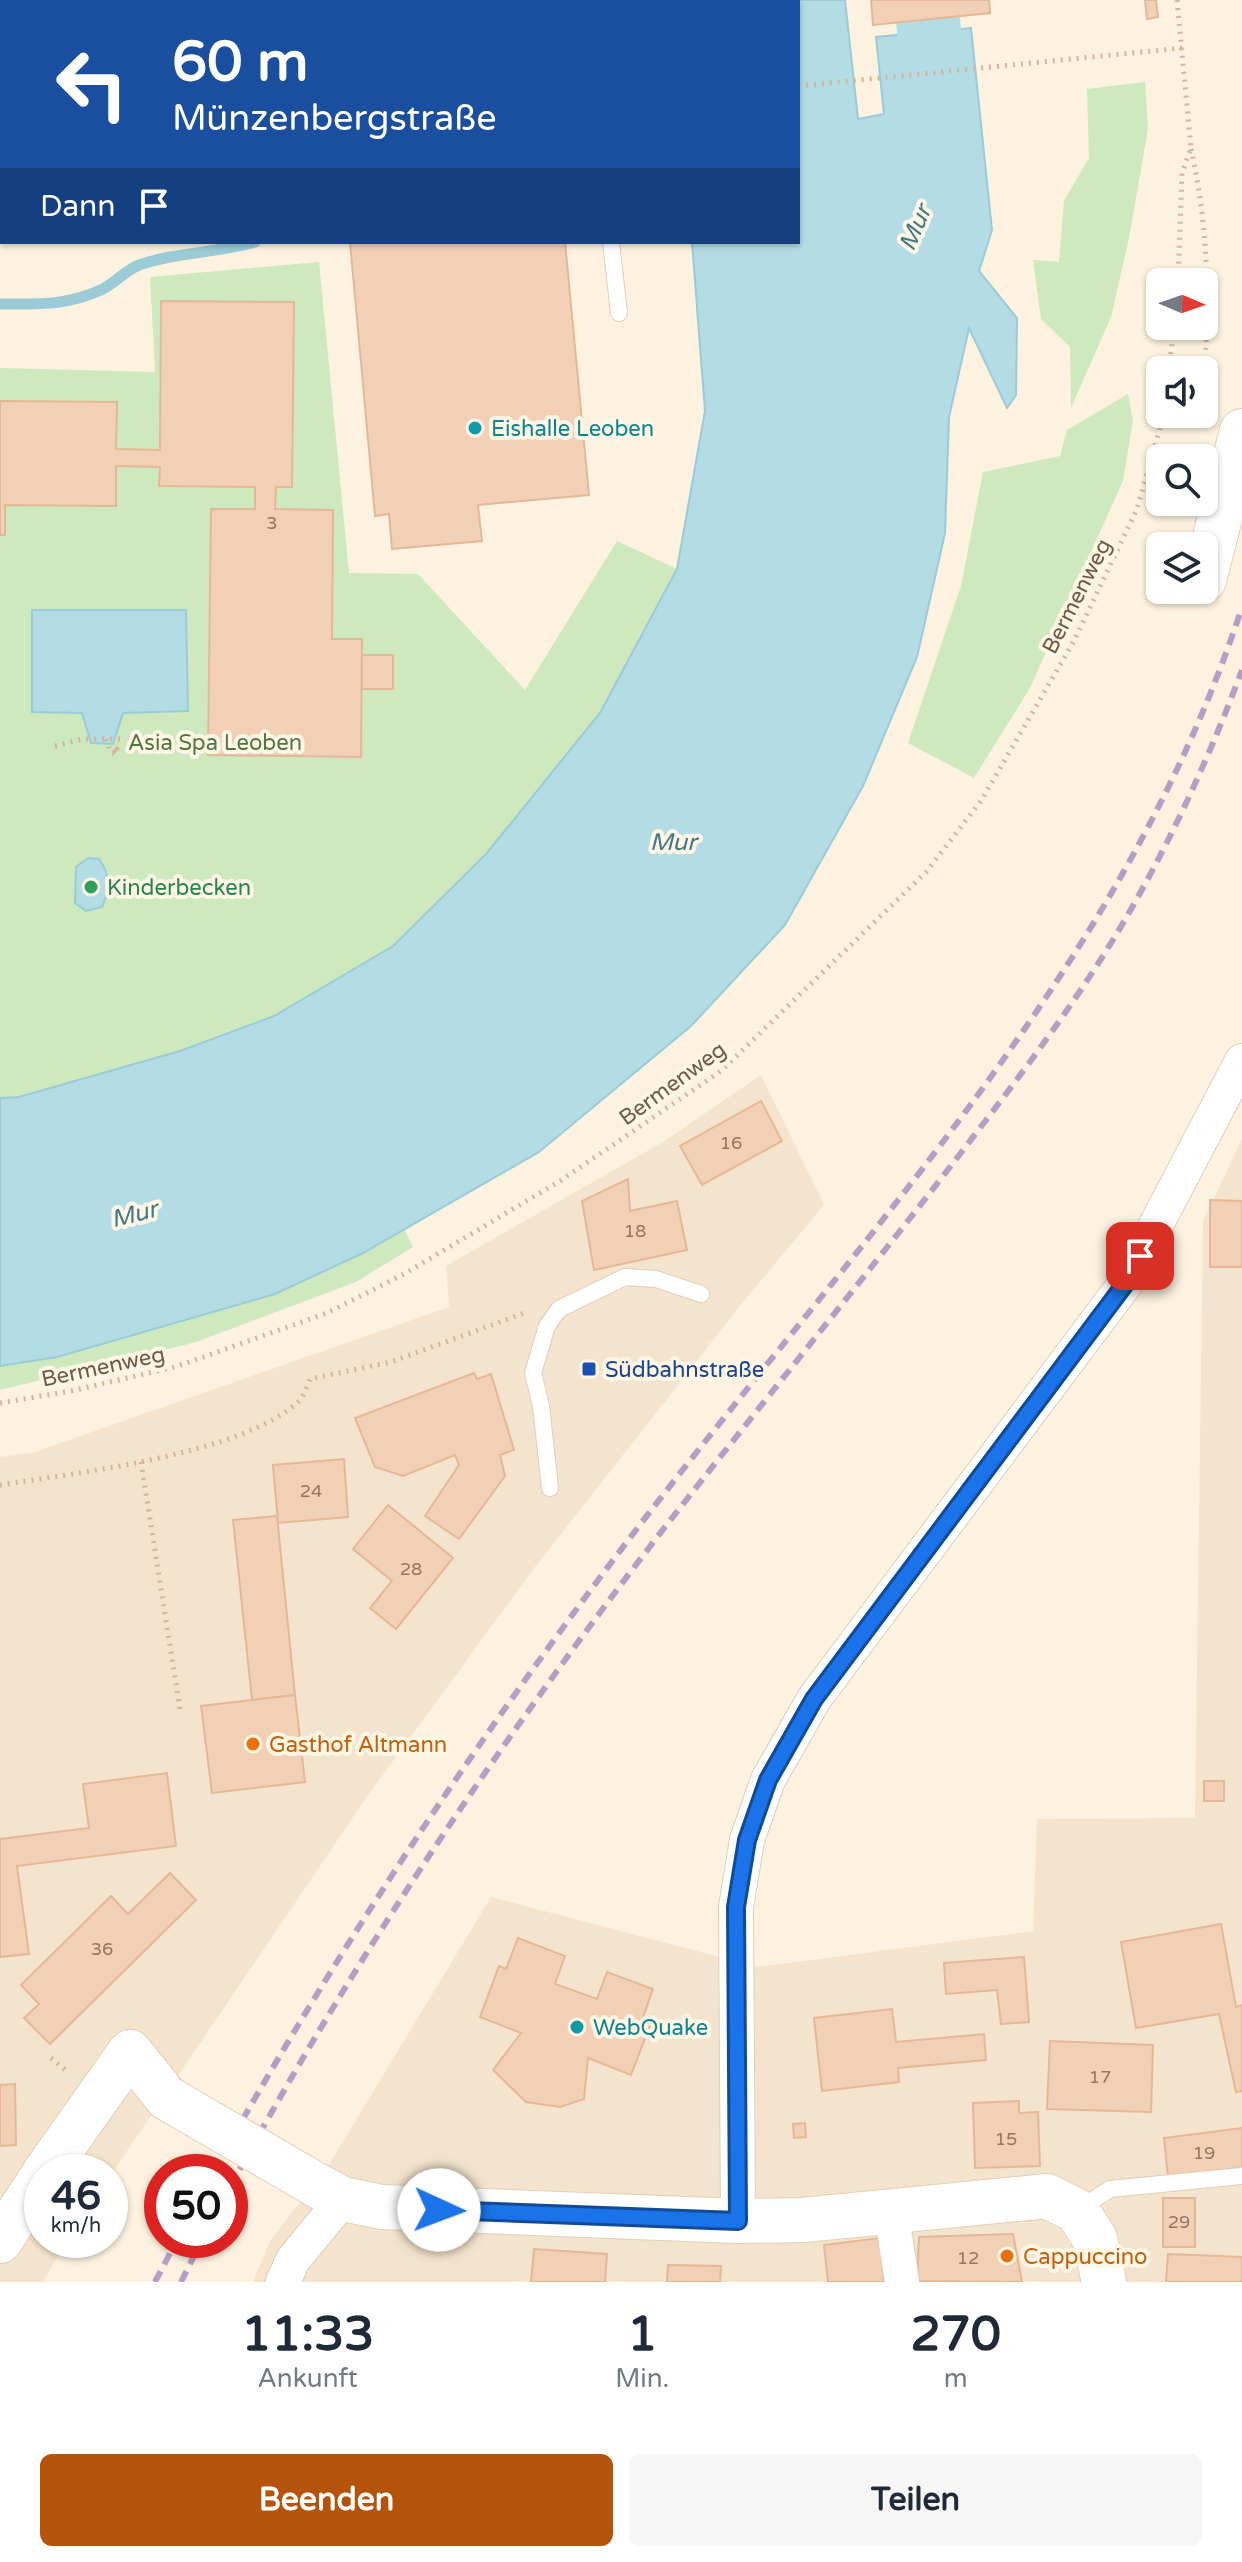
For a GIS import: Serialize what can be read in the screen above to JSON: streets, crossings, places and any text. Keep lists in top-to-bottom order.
{
  "streets": {
    "path": ["Bermenweg"]
  },
  "water": ["Mur"],
  "parks": ["Asia Spa Leoben"],
  "places": {
    "other": [
      "Eishalle Leoben",
      "Kinderbecken",
      "Gasthof Altmann",
      "WebQuake",
      "Cappuccino"
    ],
    "transit": ["Südbahnstraße"]
  },
  "house_numbers": [
    "3",
    "16",
    "18",
    "24",
    "28",
    "36",
    "17",
    "15",
    "19",
    "29",
    "12"
  ],
  "north": "right",
  "page": {
    "turn": ["60 m", "Münzenbergstraße"],
    "then": "Dann",
    "speed": "46 km/h",
    "limit": "50",
    "eta": [
      "11:33",
      "Ankunft",
      "1",
      "Min.",
      "270",
      "m"
    ],
    "buttons": ["Beenden", "Teilen"]
  }
}
